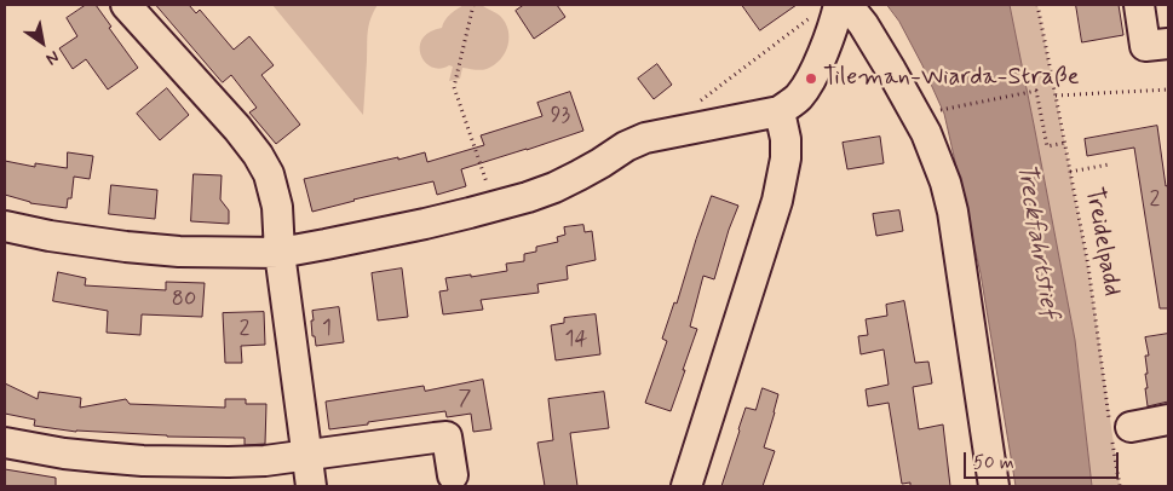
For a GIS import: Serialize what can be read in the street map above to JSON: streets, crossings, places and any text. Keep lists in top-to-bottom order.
{
  "streets": {
    "path": ["Treidelpadd"]
  },
  "water": ["Treckfahrtstief"],
  "places": ["Tileman-Wiarda-Straße"],
  "house_numbers": [
    "93",
    "2",
    "80",
    "2",
    "1",
    "14",
    "7"
  ],
  "scale_bar": "50 m",
  "north": "bottom right"
}
